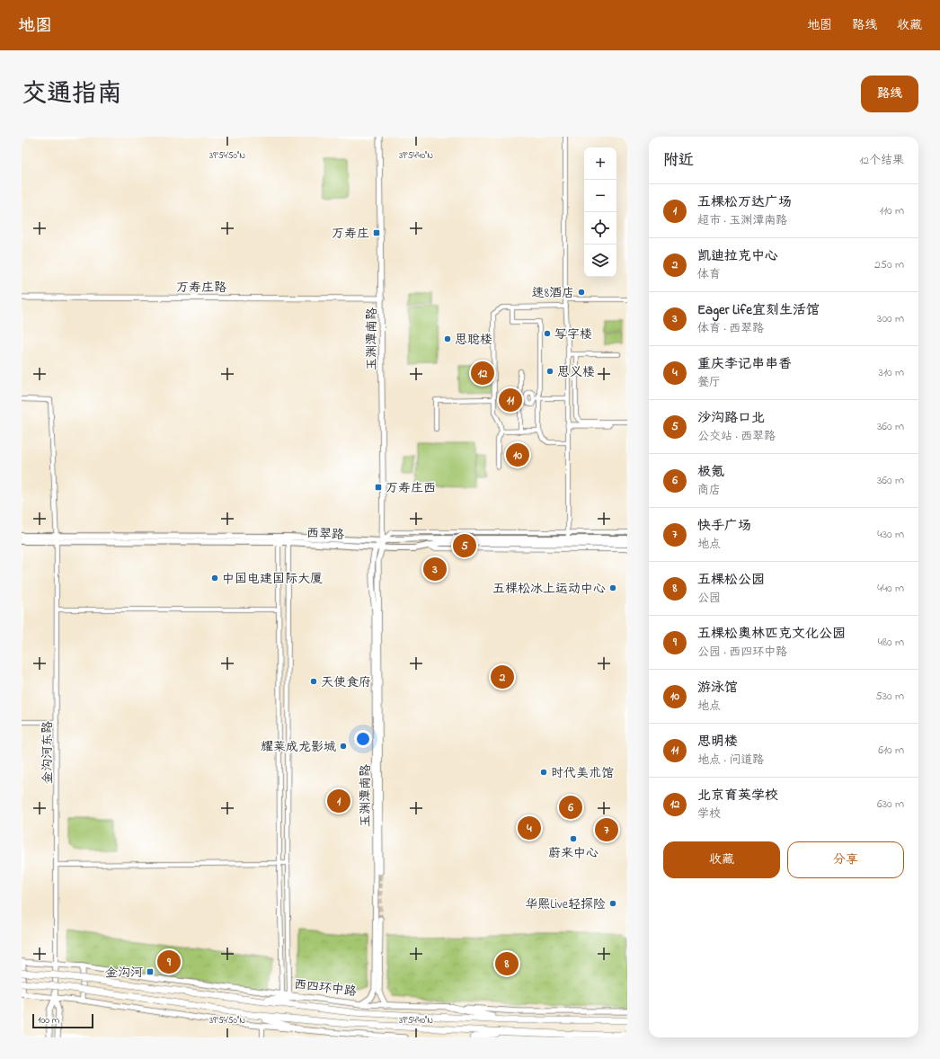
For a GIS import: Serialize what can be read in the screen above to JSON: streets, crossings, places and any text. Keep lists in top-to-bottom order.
{
  "streets": {
    "highway": ["西四环中路"],
    "main road": ["西翠路"],
    "street": ["万寿庄路", "玉渊潭南路", "金沟河东路"]
  },
  "crossings": [
    ["万寿庄路", "玉渊潭南路"],
    ["玉渊潭南路", "西翠路"],
    ["玉渊潭南路", "西四环中路"],
    ["西翠路", "金沟河东路"],
    ["金沟河东路", "西四环中路"]
  ],
  "places": {
    "transit": ["万寿庄", "万寿庄西", "金沟河"],
    "other": [
      "速8酒店",
      "写字楼",
      "思聪楼",
      "思义楼",
      "中国电建国际大厦",
      "五棵松冰上运动中心",
      "天使食府",
      "耀莱成龙影城",
      "时代美术馆",
      "蔚来中心",
      "华熙Live轻探险"
    ]
  },
  "scale_bar": "100 m",
  "page": {
    "header": "地图",
    "nav": ["地图", "路线", "收藏"],
    "title": "交通指南",
    "buttons": [
      "路线",
      ["收藏", "分享"]
    ],
    "heading": ["附近", "12个结果"],
    "map_buttons": ["+", "−"],
    "list": [
      {
        "mark": "1",
        "name": "五棵松万达广场",
        "note": "超市 · 玉渊潭南路",
        "value": "110 m"
      },
      {
        "mark": "2",
        "name": "凯迪拉克中心",
        "note": "体育",
        "value": "250 m"
      },
      {
        "mark": "3",
        "name": "Eager Life宜刻生活馆",
        "note": "体育 · 西翠路",
        "value": "300 m"
      },
      {
        "mark": "4",
        "name": "重庆李记串串香",
        "note": "餐厅",
        "value": "310 m"
      },
      {
        "mark": "5",
        "name": "沙沟路口北",
        "note": "公交站 · 西翠路",
        "value": "360 m"
      },
      {
        "mark": "6",
        "name": "极氪",
        "note": "商店",
        "value": "360 m"
      },
      {
        "mark": "7",
        "name": "快手广场",
        "note": "地点",
        "value": "430 m"
      },
      {
        "mark": "8",
        "name": "五棵松公园",
        "note": "公园",
        "value": "440 m"
      },
      {
        "mark": "9",
        "name": "五棵松奥林匹克文化公园",
        "note": "公园 · 西四环中路",
        "value": "480 m"
      },
      {
        "mark": "10",
        "name": "游泳馆",
        "note": "地点",
        "value": "530 m"
      },
      {
        "mark": "11",
        "name": "思明楼",
        "note": "地点 · 问道路",
        "value": "610 m"
      },
      {
        "mark": "12",
        "name": "北京育英学校",
        "note": "学校",
        "value": "630 m"
      }
    ],
    "pins": [
      "12",
      "11",
      "10",
      "5",
      "3",
      "2",
      "1",
      "6",
      "4",
      "7",
      "9",
      "8"
    ],
    "scale": "100 m"
  },
  "coordinates": ["39°54'50\"N", "39°54'40\"N"]
}
